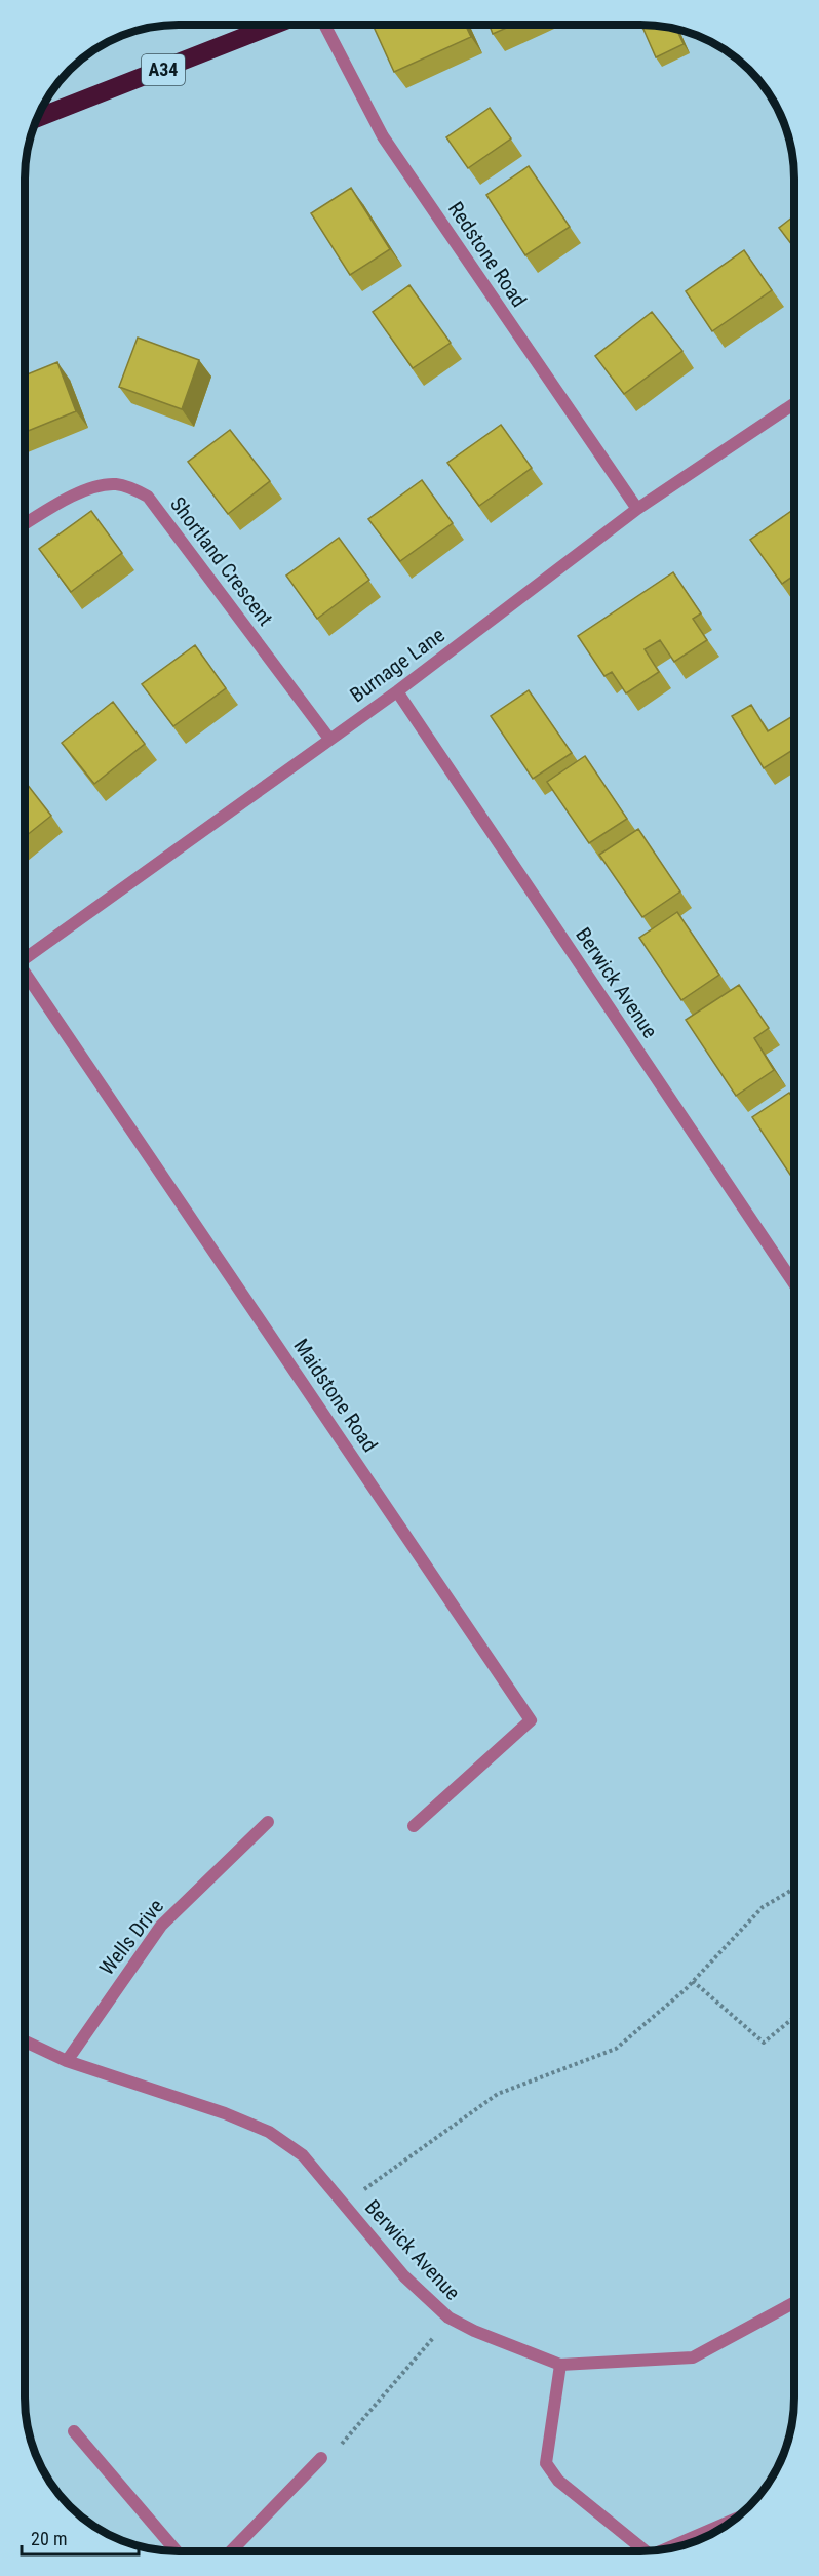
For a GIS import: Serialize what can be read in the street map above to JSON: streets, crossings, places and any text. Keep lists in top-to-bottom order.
{
  "streets": {
    "highway": ["A34"],
    "street": [
      "Redstone Road",
      "Shortland Crescent",
      "Burnage Lane",
      "Berwick Avenue",
      "Maidstone Road",
      "Wells Drive"
    ]
  },
  "crossings": [
    ["Redstone Road", "Burnage Lane"],
    ["Shortland Crescent", "Burnage Lane"],
    ["Burnage Lane", "Berwick Avenue"],
    ["Berwick Avenue", "Wells Drive"]
  ],
  "scale_bar": "20 m"
}
